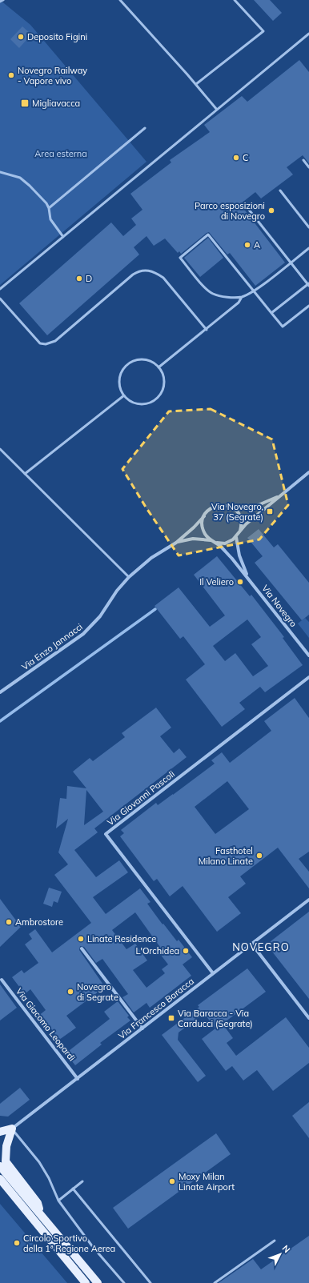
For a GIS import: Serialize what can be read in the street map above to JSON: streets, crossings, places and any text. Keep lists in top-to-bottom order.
{
  "streets": {
    "street": [
      "Via Novegro",
      "Via Enzo Jannacci",
      "Via Giovanni Pascoli",
      "Via Francesco Baracca",
      "Via Giacomo Leopardi"
    ]
  },
  "crossings": [
    ["Via Novegro", "Via Enzo Jannacci"],
    ["Via Giovanni Pascoli", "Via Francesco Baracca"],
    ["Via Francesco Baracca", "Via Giacomo Leopardi"]
  ],
  "districts": ["NOVEGRO"],
  "parks": ["Area esterna"],
  "places": {
    "other": [
      "Deposito Figini",
      "Novegro Railway - Vapore vivo",
      "C",
      "Parco esposizioni di Novegro",
      "A",
      "D",
      "Il Veliero",
      "Fasthotel Milano Linate",
      "Ambrostore",
      "Linate Residence",
      "L'Orchidea",
      "Novegro di Segrate",
      "Moxy Milan Linate Airport",
      "Circolo Sportivo della 1ª Regione Aerea"
    ],
    "transit": ["Migliavacca", "Via Novegro, 37 (Segrate)", "Via Baracca - Via Carducci (Segrate)"]
  },
  "north": "top right"
}
